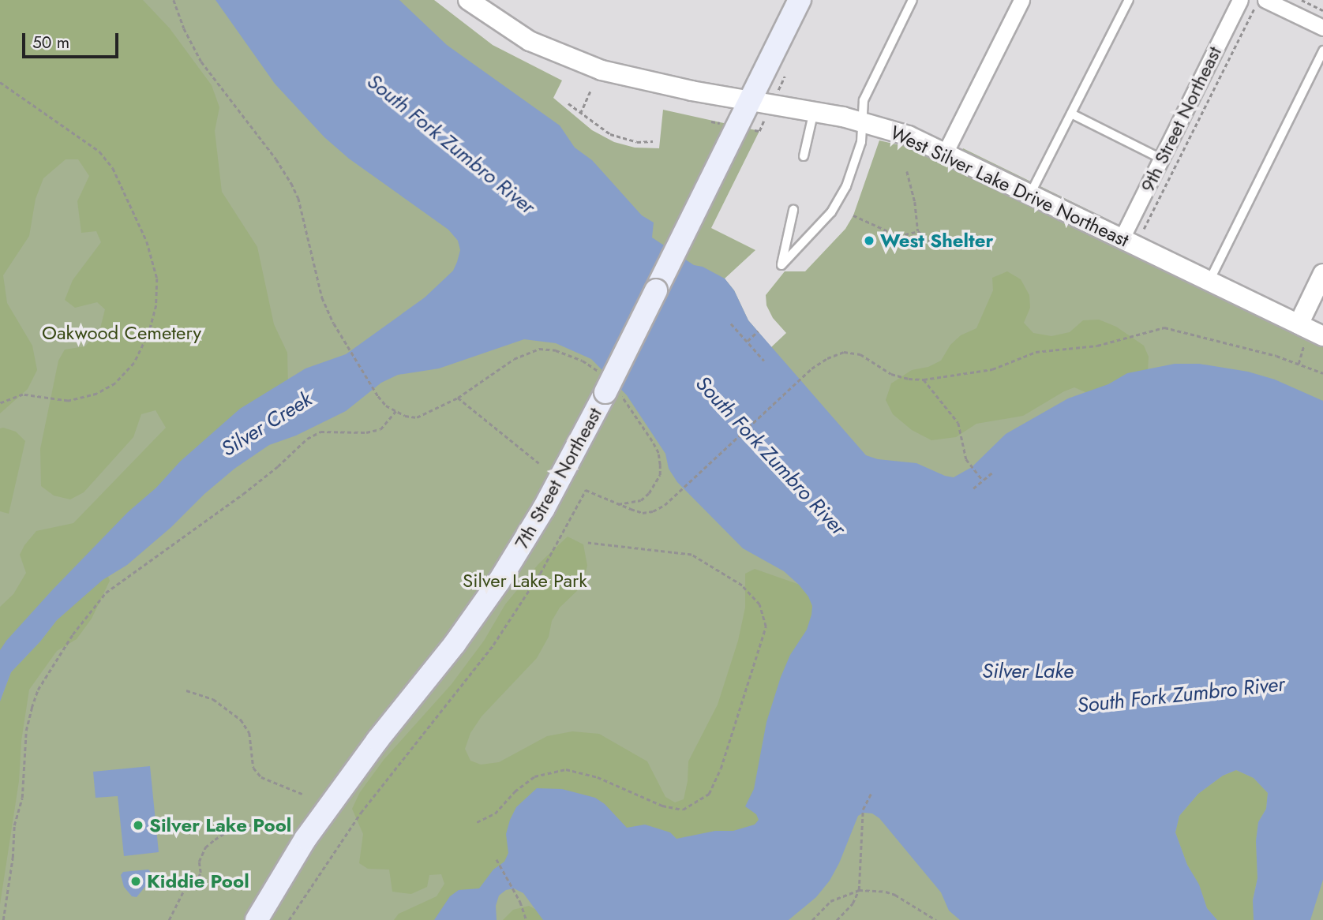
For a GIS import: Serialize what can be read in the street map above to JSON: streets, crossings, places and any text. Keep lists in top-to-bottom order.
{
  "streets": {
    "main road": ["7th Street Northeast"],
    "street": ["9th Street Northeast", "West Silver Lake Drive Northeast"]
  },
  "crossings": [
    ["9th Street Northeast", "West Silver Lake Drive Northeast"],
    ["West Silver Lake Drive Northeast", "7th Street Northeast"]
  ],
  "water": ["South Fork Zumbro River", "Silver Creek", "Silver Lake"],
  "parks": ["Oakwood Cemetery", "Silver Lake Park"],
  "places": ["West Shelter", "Silver Lake Pool", "Kiddie Pool"],
  "scale_bar": "50 m"
}
